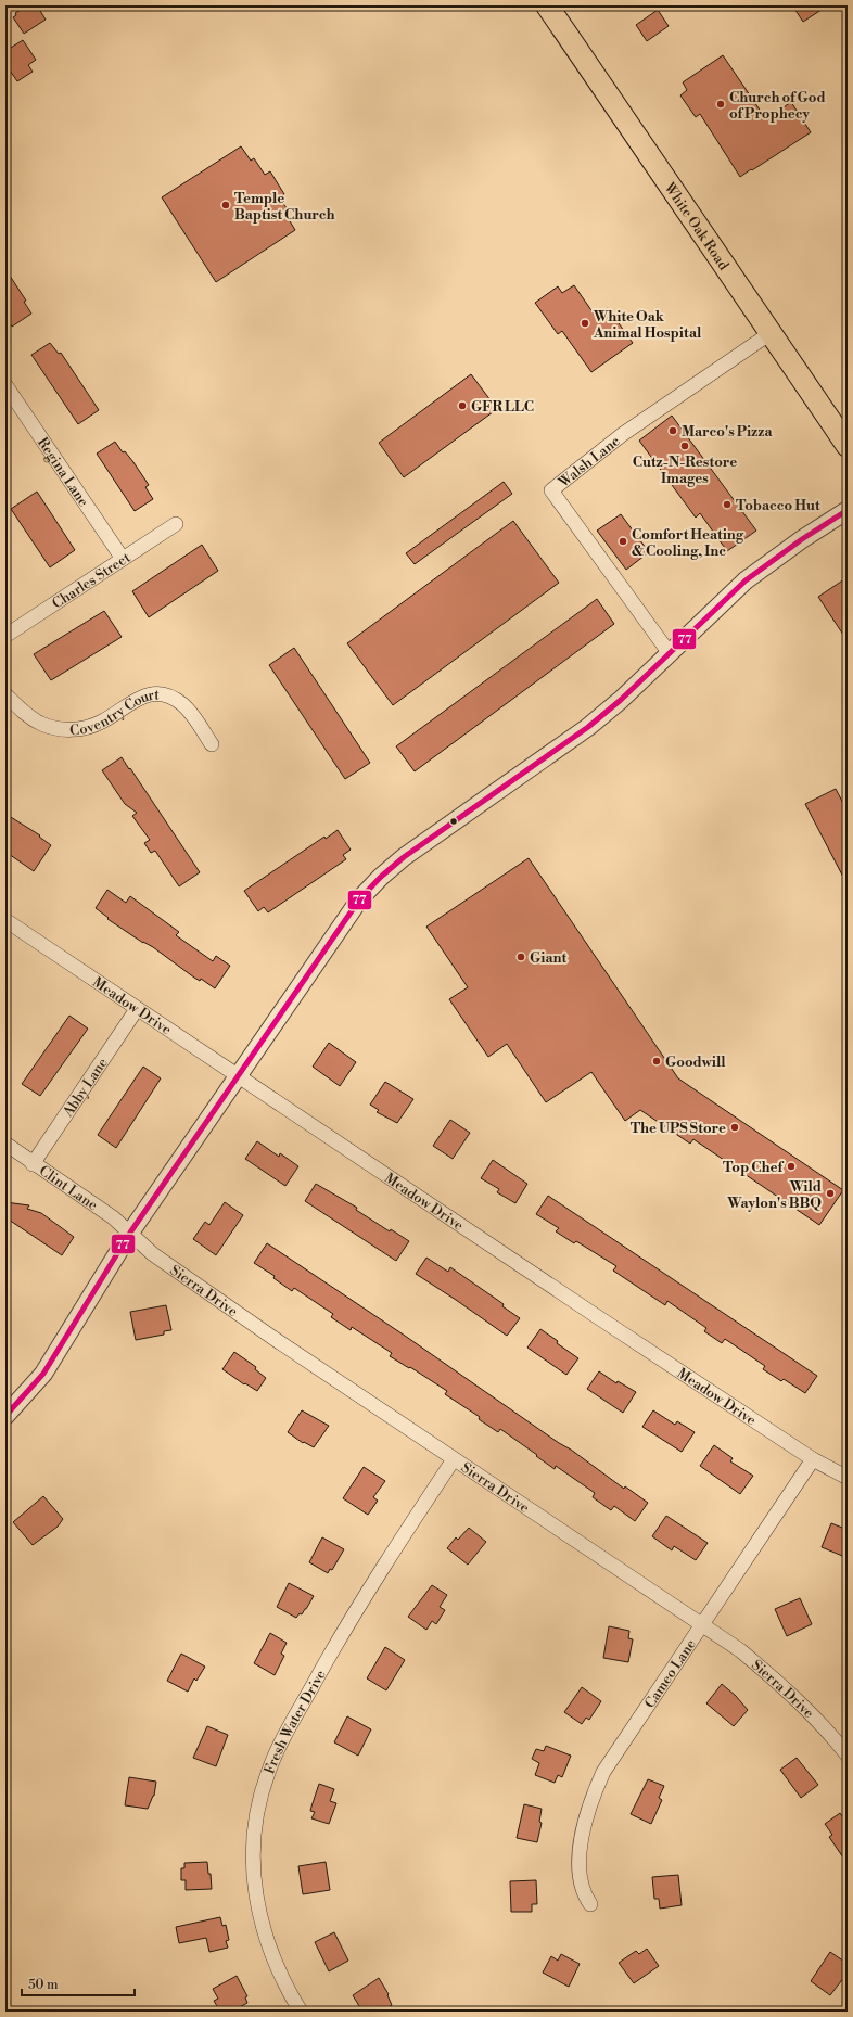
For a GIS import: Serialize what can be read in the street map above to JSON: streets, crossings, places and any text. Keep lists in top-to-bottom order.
{
  "streets": {
    "main road": ["White Oak Road"],
    "street": [
      "Walsh Lane",
      "Regina Lane",
      "Charles Street",
      "Coventry Court",
      "Meadow Drive",
      "Abby Lane",
      "Clint Lane",
      "Sierra Drive",
      "Cameo Lane",
      "Fresh Water Drive"
    ]
  },
  "crossings": [
    ["White Oak Road", "Walsh Lane"],
    ["Regina Lane", "Charles Street"],
    ["Meadow Drive", "Abby Lane"],
    ["Meadow Drive", "Cameo Lane"],
    ["Abby Lane", "Clint Lane"],
    ["Clint Lane", "Sierra Drive"],
    ["Sierra Drive", "Cameo Lane"],
    ["Sierra Drive", "Fresh Water Drive"]
  ],
  "places": [
    "Church of God of Prophecy",
    "Temple Baptist Church",
    "White Oak Animal Hospital",
    "GFR LLC",
    "Marco's Pizza",
    "Cutz-N-Restore Images",
    "Tobacco Hut",
    "Comfort Heating & Cooling, Inc",
    "Giant",
    "Goodwill",
    "The UPS Store",
    "Top Chef",
    "Wild Waylon's BBQ"
  ],
  "lines": ["transit line 77"],
  "scale_bar": "50 m"
}
